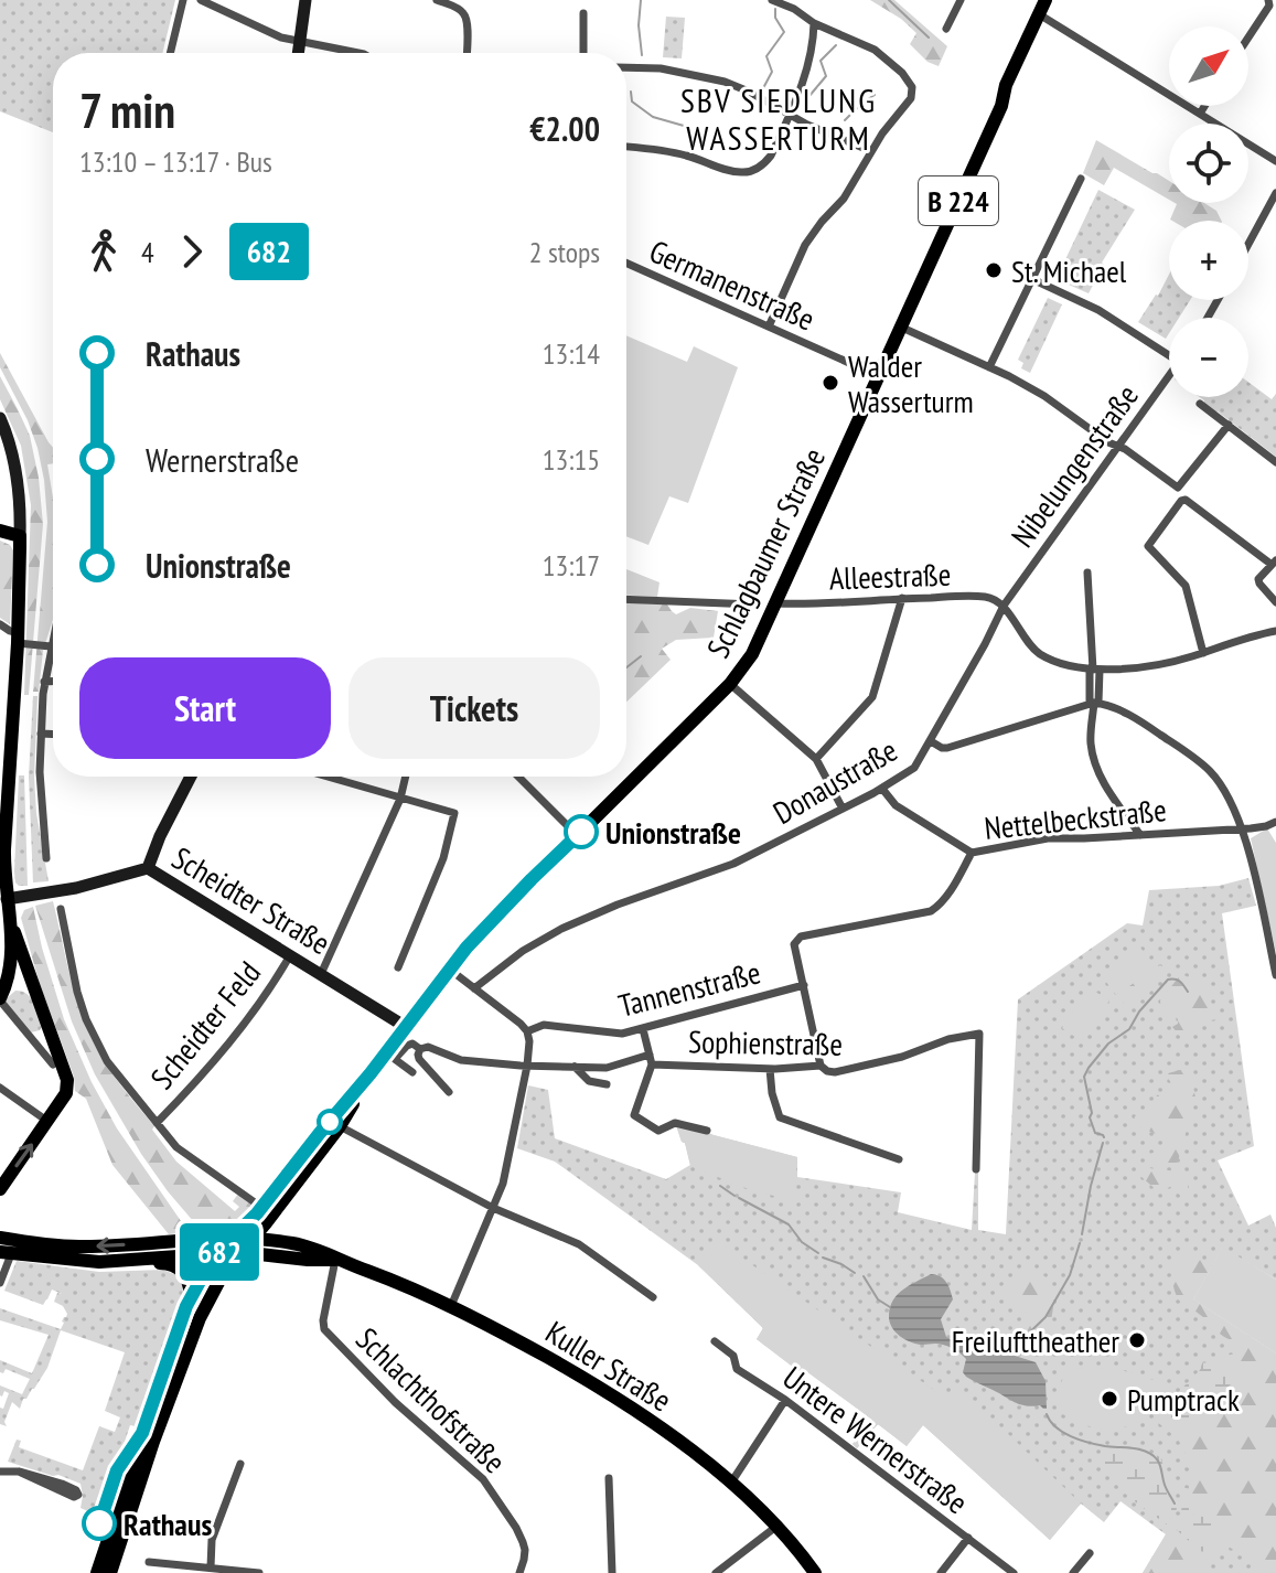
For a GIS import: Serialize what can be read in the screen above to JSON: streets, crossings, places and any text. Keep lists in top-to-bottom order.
{
  "streets": {
    "main road": ["B 224", "Schlagbaumer Straße", "Kuller Straße"],
    "street": [
      "Germanenstraße",
      "Nibelungenstraße",
      "Alleestraße",
      "Donaustraße",
      "Nettelbeckstraße",
      "Scheidter Straße",
      "Tannenstraße",
      "Scheidter Feld",
      "Sophienstraße",
      "Schlachthofstraße",
      "Untere Wernerstraße"
    ]
  },
  "crossings": [
    ["B 224", "Schlagbaumer Straße"],
    ["B 224", "Kuller Straße"],
    ["Germanenstraße", "Schlagbaumer Straße"],
    ["Nibelungenstraße", "Alleestraße"],
    ["Nibelungenstraße", "Donaustraße"],
    ["Schlagbaumer Straße", "Alleestraße"],
    ["Schlagbaumer Straße", "Scheidter Straße"],
    ["Schlagbaumer Straße", "Kuller Straße"],
    ["Alleestraße", "Donaustraße"],
    ["Donaustraße", "Nettelbeckstraße"],
    ["Scheidter Straße", "Scheidter Feld"],
    ["Kuller Straße", "Schlachthofstraße"]
  ],
  "districts": ["SBV SIEDLUNG WASSERTURM"],
  "places": [
    "St. Michael",
    "Walder Wasserturm",
    "Unionstraße",
    "Freilufttheather",
    "Pumptrack",
    "Rathaus"
  ],
  "lines": ["bus line 682"],
  "north": "top right",
  "page": {
    "on_map": "682",
    "map_buttons": ["+", "−"],
    "heading": ["7 min", "13:10 – 13:17 · Bus", "€2.00"],
    "legs": ["4", "682", "2 stops"],
    "list": [
      {
        "name": "Rathaus",
        "value": "13:14"
      },
      {
        "name": "Wernerstraße",
        "value": "13:15"
      },
      {
        "name": "Unionstraße",
        "value": "13:17"
      }
    ],
    "buttons": ["Start", "Tickets"]
  }
}
